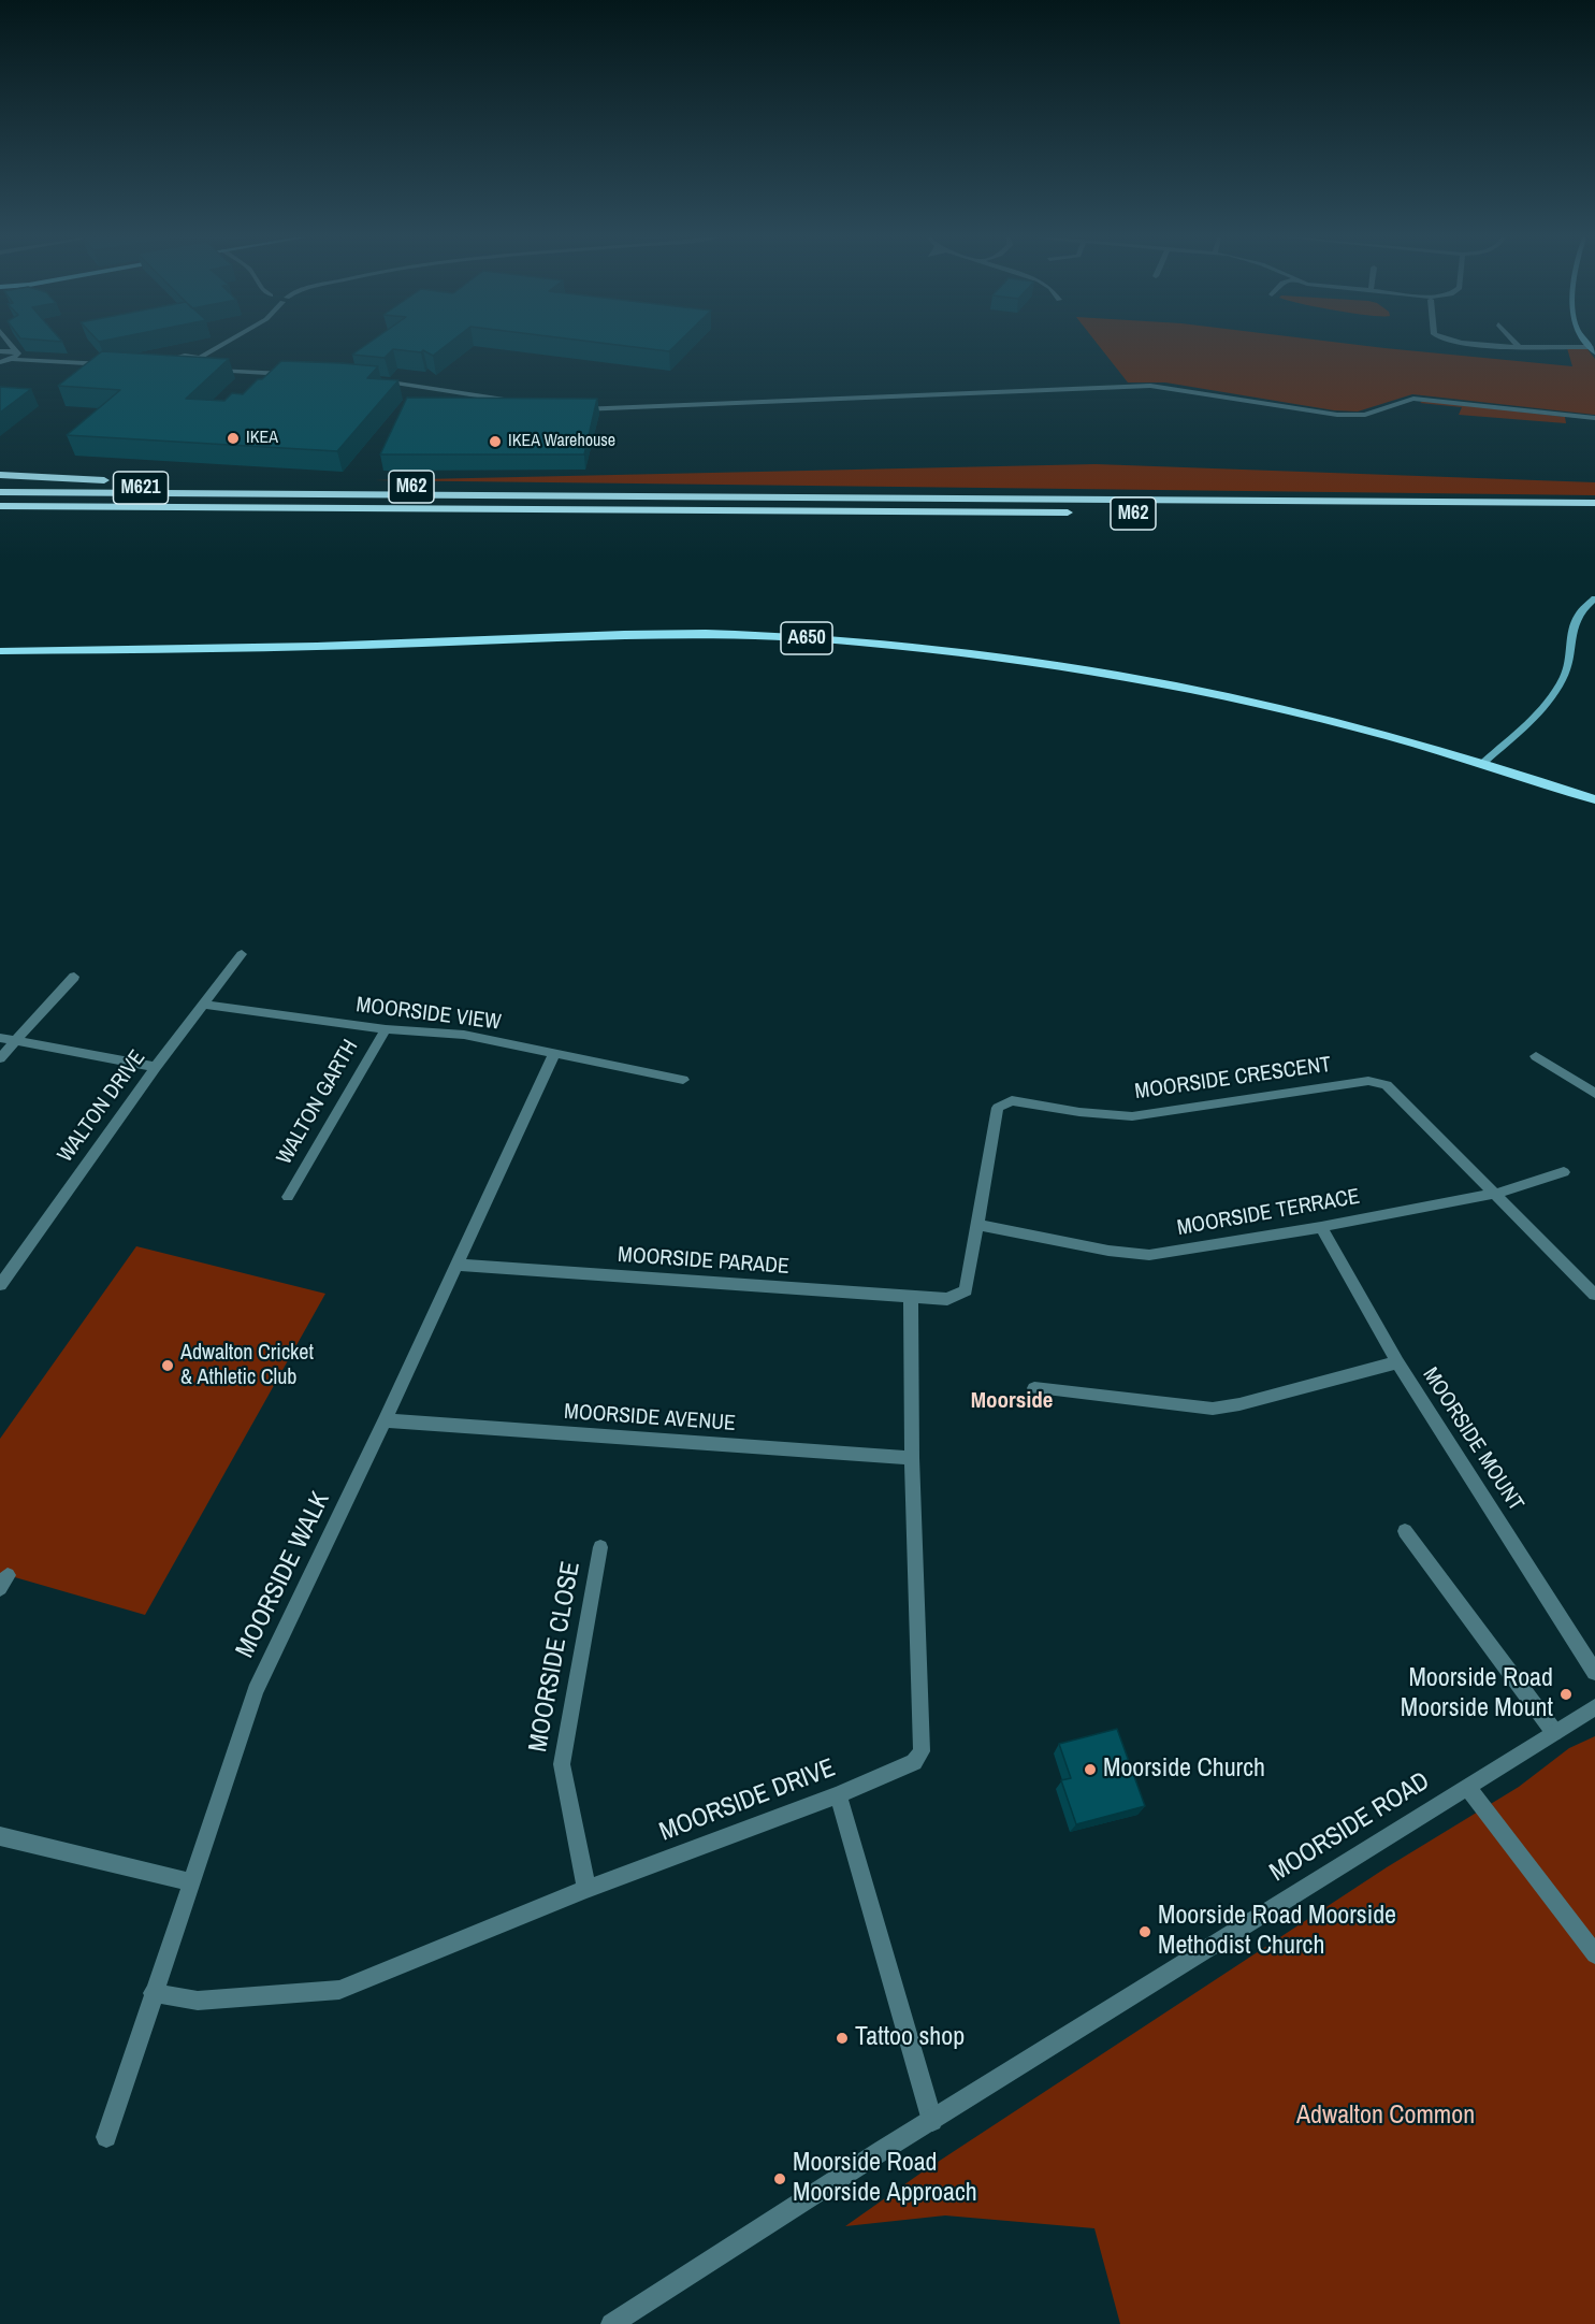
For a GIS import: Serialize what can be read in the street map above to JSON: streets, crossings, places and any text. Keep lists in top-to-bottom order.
{
  "streets": {
    "highway": ["M62", "M621", "A650"],
    "street": [
      "MOORSIDE VIEW",
      "MOORSIDE CRESCENT",
      "WALTON GARTH",
      "WALTON DRIVE",
      "MOORSIDE TERRACE",
      "MOORSIDE PARADE",
      "MOORSIDE AVENUE",
      "MOORSIDE MOUNT",
      "MOORSIDE WALK",
      "MOORSIDE CLOSE",
      "MOORSIDE DRIVE",
      "MOORSIDE ROAD"
    ]
  },
  "crossings": [
    ["M62", "M621"],
    ["MOORSIDE VIEW", "WALTON GARTH"],
    ["MOORSIDE VIEW", "WALTON DRIVE"],
    ["MOORSIDE VIEW", "MOORSIDE WALK"],
    ["MOORSIDE CRESCENT", "MOORSIDE TERRACE"],
    ["MOORSIDE CRESCENT", "MOORSIDE PARADE"],
    ["MOORSIDE TERRACE", "MOORSIDE MOUNT"],
    ["MOORSIDE PARADE", "MOORSIDE WALK"],
    ["MOORSIDE PARADE", "MOORSIDE DRIVE"],
    ["MOORSIDE AVENUE", "MOORSIDE WALK"],
    ["MOORSIDE AVENUE", "MOORSIDE DRIVE"],
    ["MOORSIDE WALK", "MOORSIDE DRIVE"],
    ["MOORSIDE CLOSE", "MOORSIDE DRIVE"]
  ],
  "districts": ["Moorside"],
  "parks": ["Adwalton Common"],
  "places": [
    "IKEA",
    "IKEA Warehouse",
    "Adwalton Cricket & Athletic Club",
    "Moorside Road Moorside Mount",
    "Moorside Church",
    "Moorside Road Moorside Methodist Church",
    "Tattoo shop",
    "Moorside Road Moorside Approach"
  ]
}
